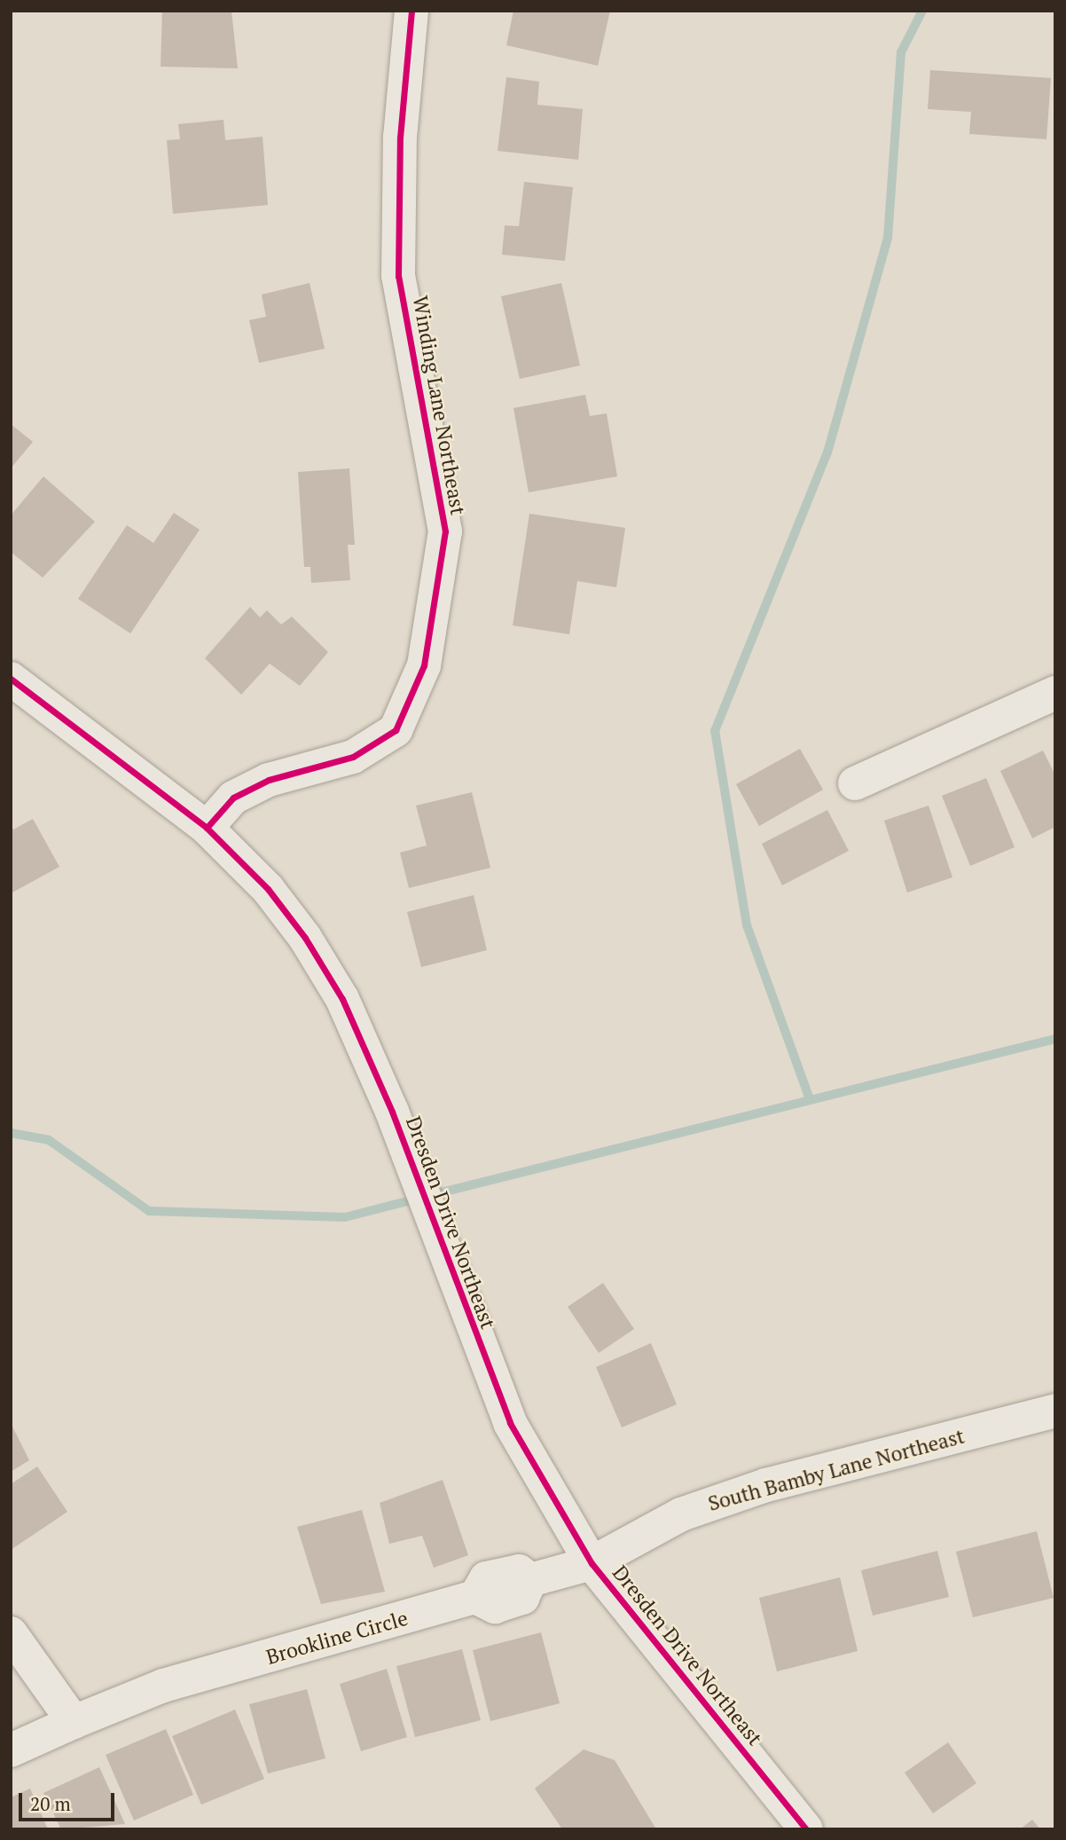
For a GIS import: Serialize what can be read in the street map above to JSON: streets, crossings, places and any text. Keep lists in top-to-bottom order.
{
  "streets": {
    "street": [
      "Winding Lane Northeast",
      "Dresden Drive Northeast",
      "South Bamby Lane Northeast",
      "Brookline Circle"
    ]
  },
  "crossings": [
    ["Winding Lane Northeast", "Dresden Drive Northeast"],
    ["Dresden Drive Northeast", "South Bamby Lane Northeast"],
    ["Dresden Drive Northeast", "Brookline Circle"],
    ["South Bamby Lane Northeast", "Brookline Circle"]
  ],
  "scale_bar": "20 m"
}
